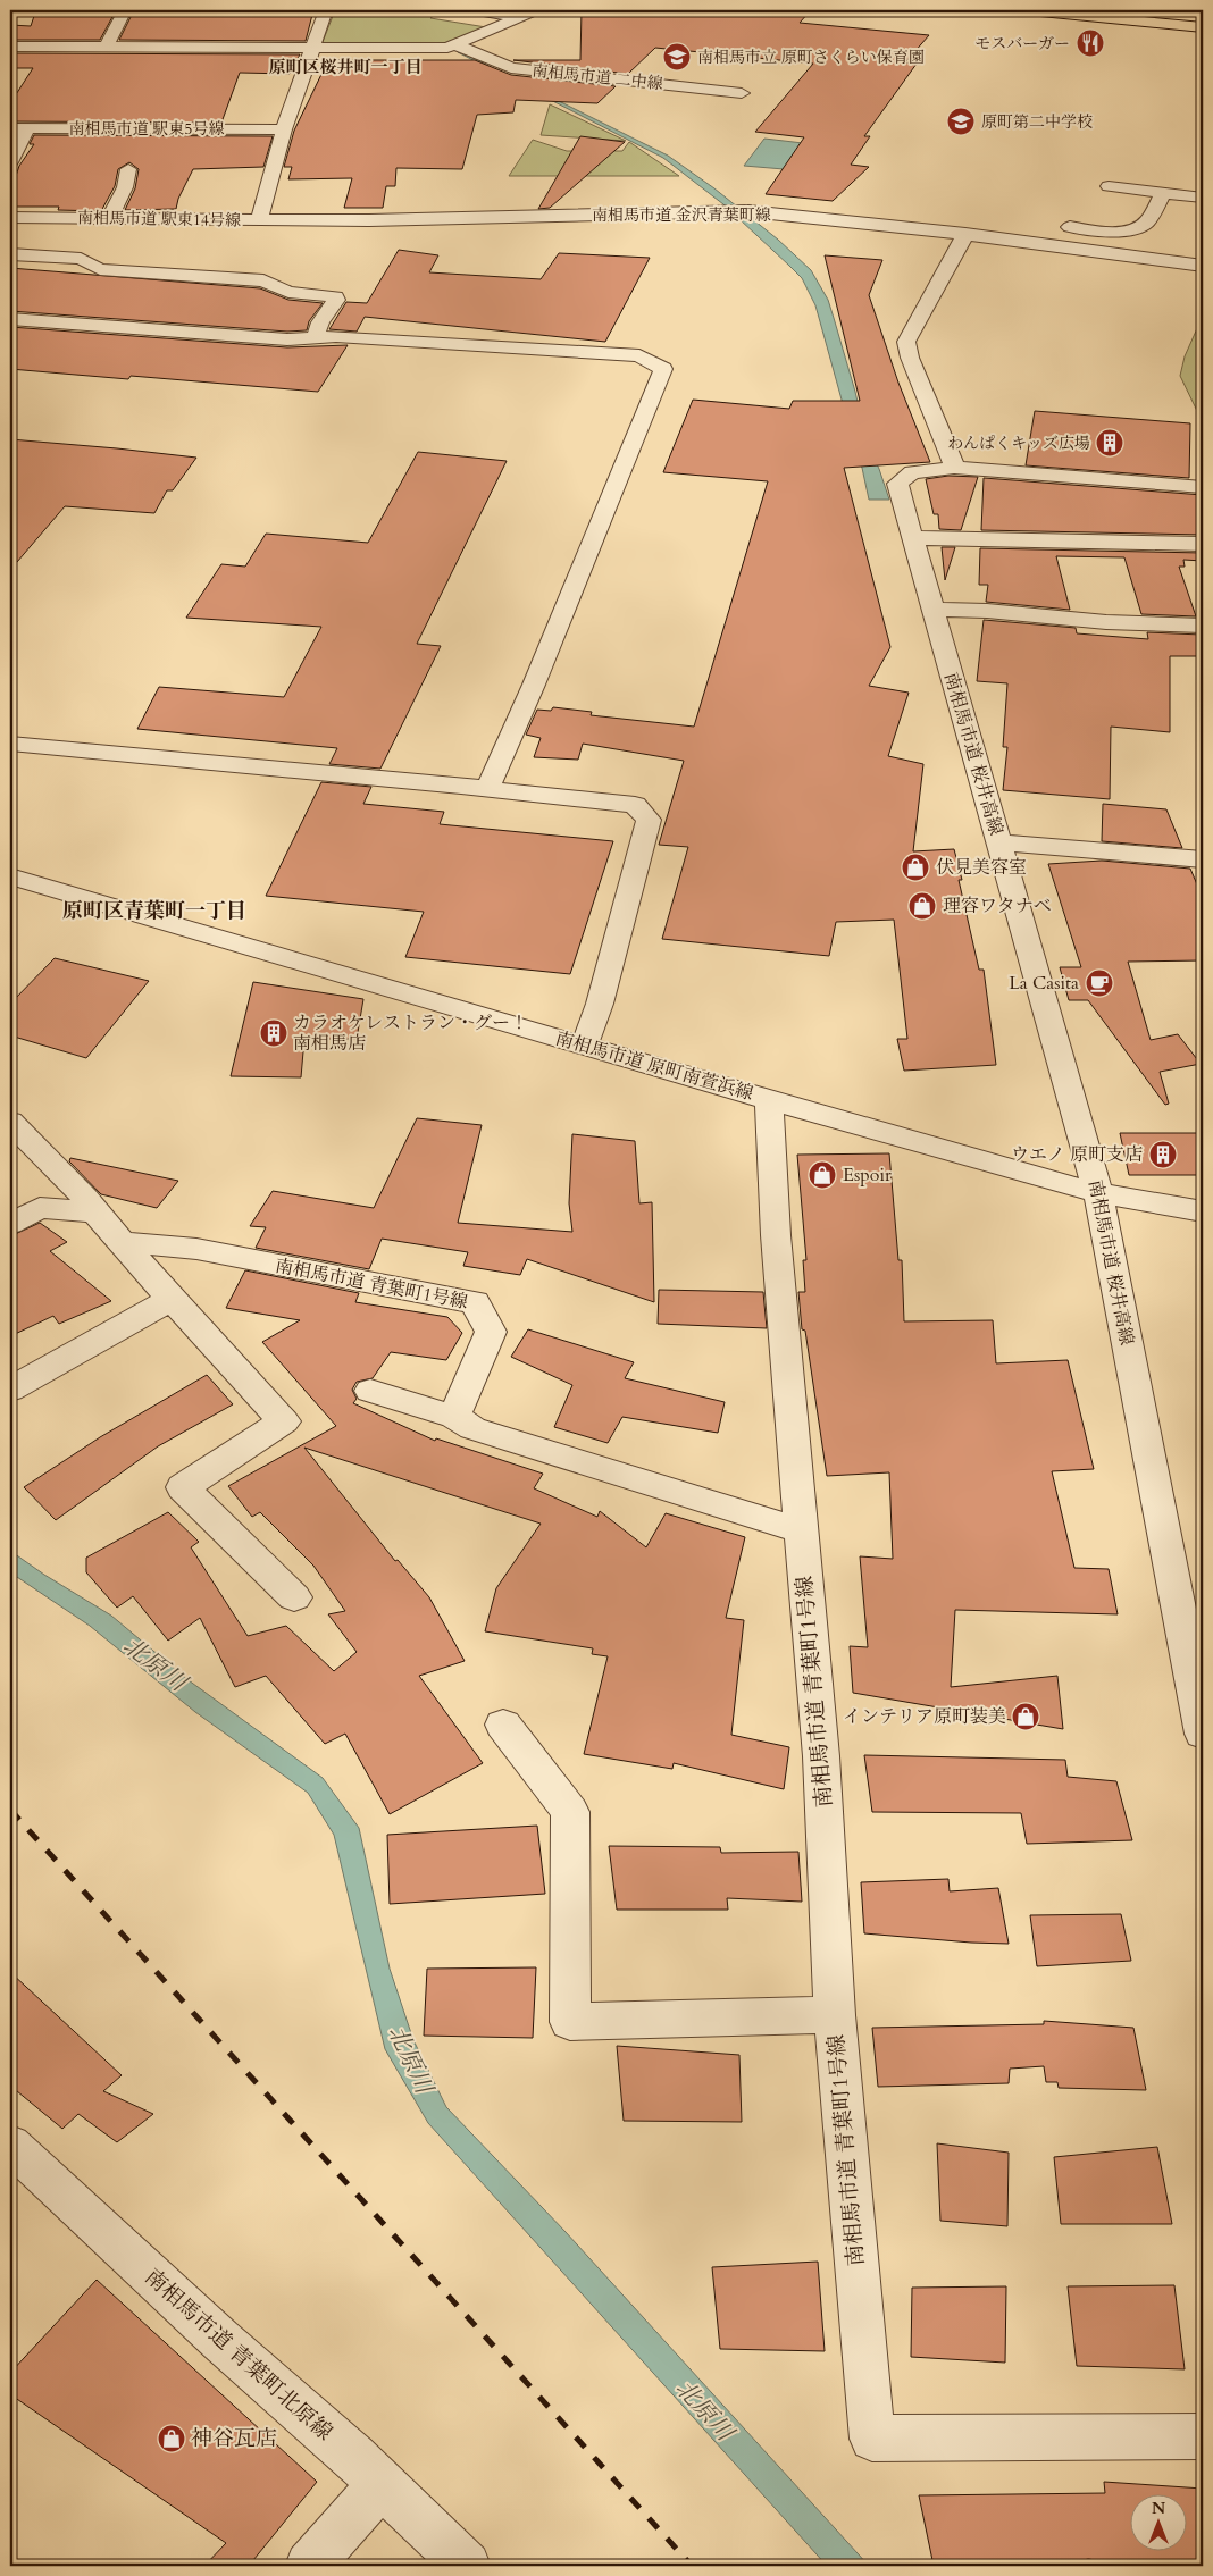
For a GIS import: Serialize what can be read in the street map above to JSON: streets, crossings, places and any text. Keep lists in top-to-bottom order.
{
  "streets": {
    "street": [
      "南相馬市道 二中線",
      "南相馬市道 駅東5号線",
      "南相馬市道 金沢青葉町線",
      "南相馬市道 駅東14号線",
      "南相馬市道 桜井高線",
      "南相馬市道 原町南萱浜線",
      "南相馬市道 青葉町1号線",
      "南相馬市道 青葉町北原線"
    ]
  },
  "crossings": [
    ["南相馬市道 駅東5号線", "南相馬市道 駅東14号線"],
    ["南相馬市道 金沢青葉町線", "南相馬市道 駅東14号線"],
    ["南相馬市道 桜井高線", "南相馬市道 原町南萱浜線"],
    ["南相馬市道 原町南萱浜線", "南相馬市道 青葉町1号線"]
  ],
  "districts": ["原町区桜井町一丁目", "原町区青葉町一丁目"],
  "water": ["北原川"],
  "places": {
    "restaurant": ["モスバーガー"],
    "school or university": ["南相馬市立 原町さくらい保育園", "原町第二中学校"],
    "building": ["わんぱくキッズ広場", "カラオケレストラン・グー！ 南相馬店", "ウエノ 原町支店"],
    "shop": [
      "伏見美容室",
      "理容ワタナベ",
      "Espoir",
      "インテリア原町装美",
      "神谷瓦店"
    ],
    "cafe": ["La Casita"]
  },
  "north": "top"
}
